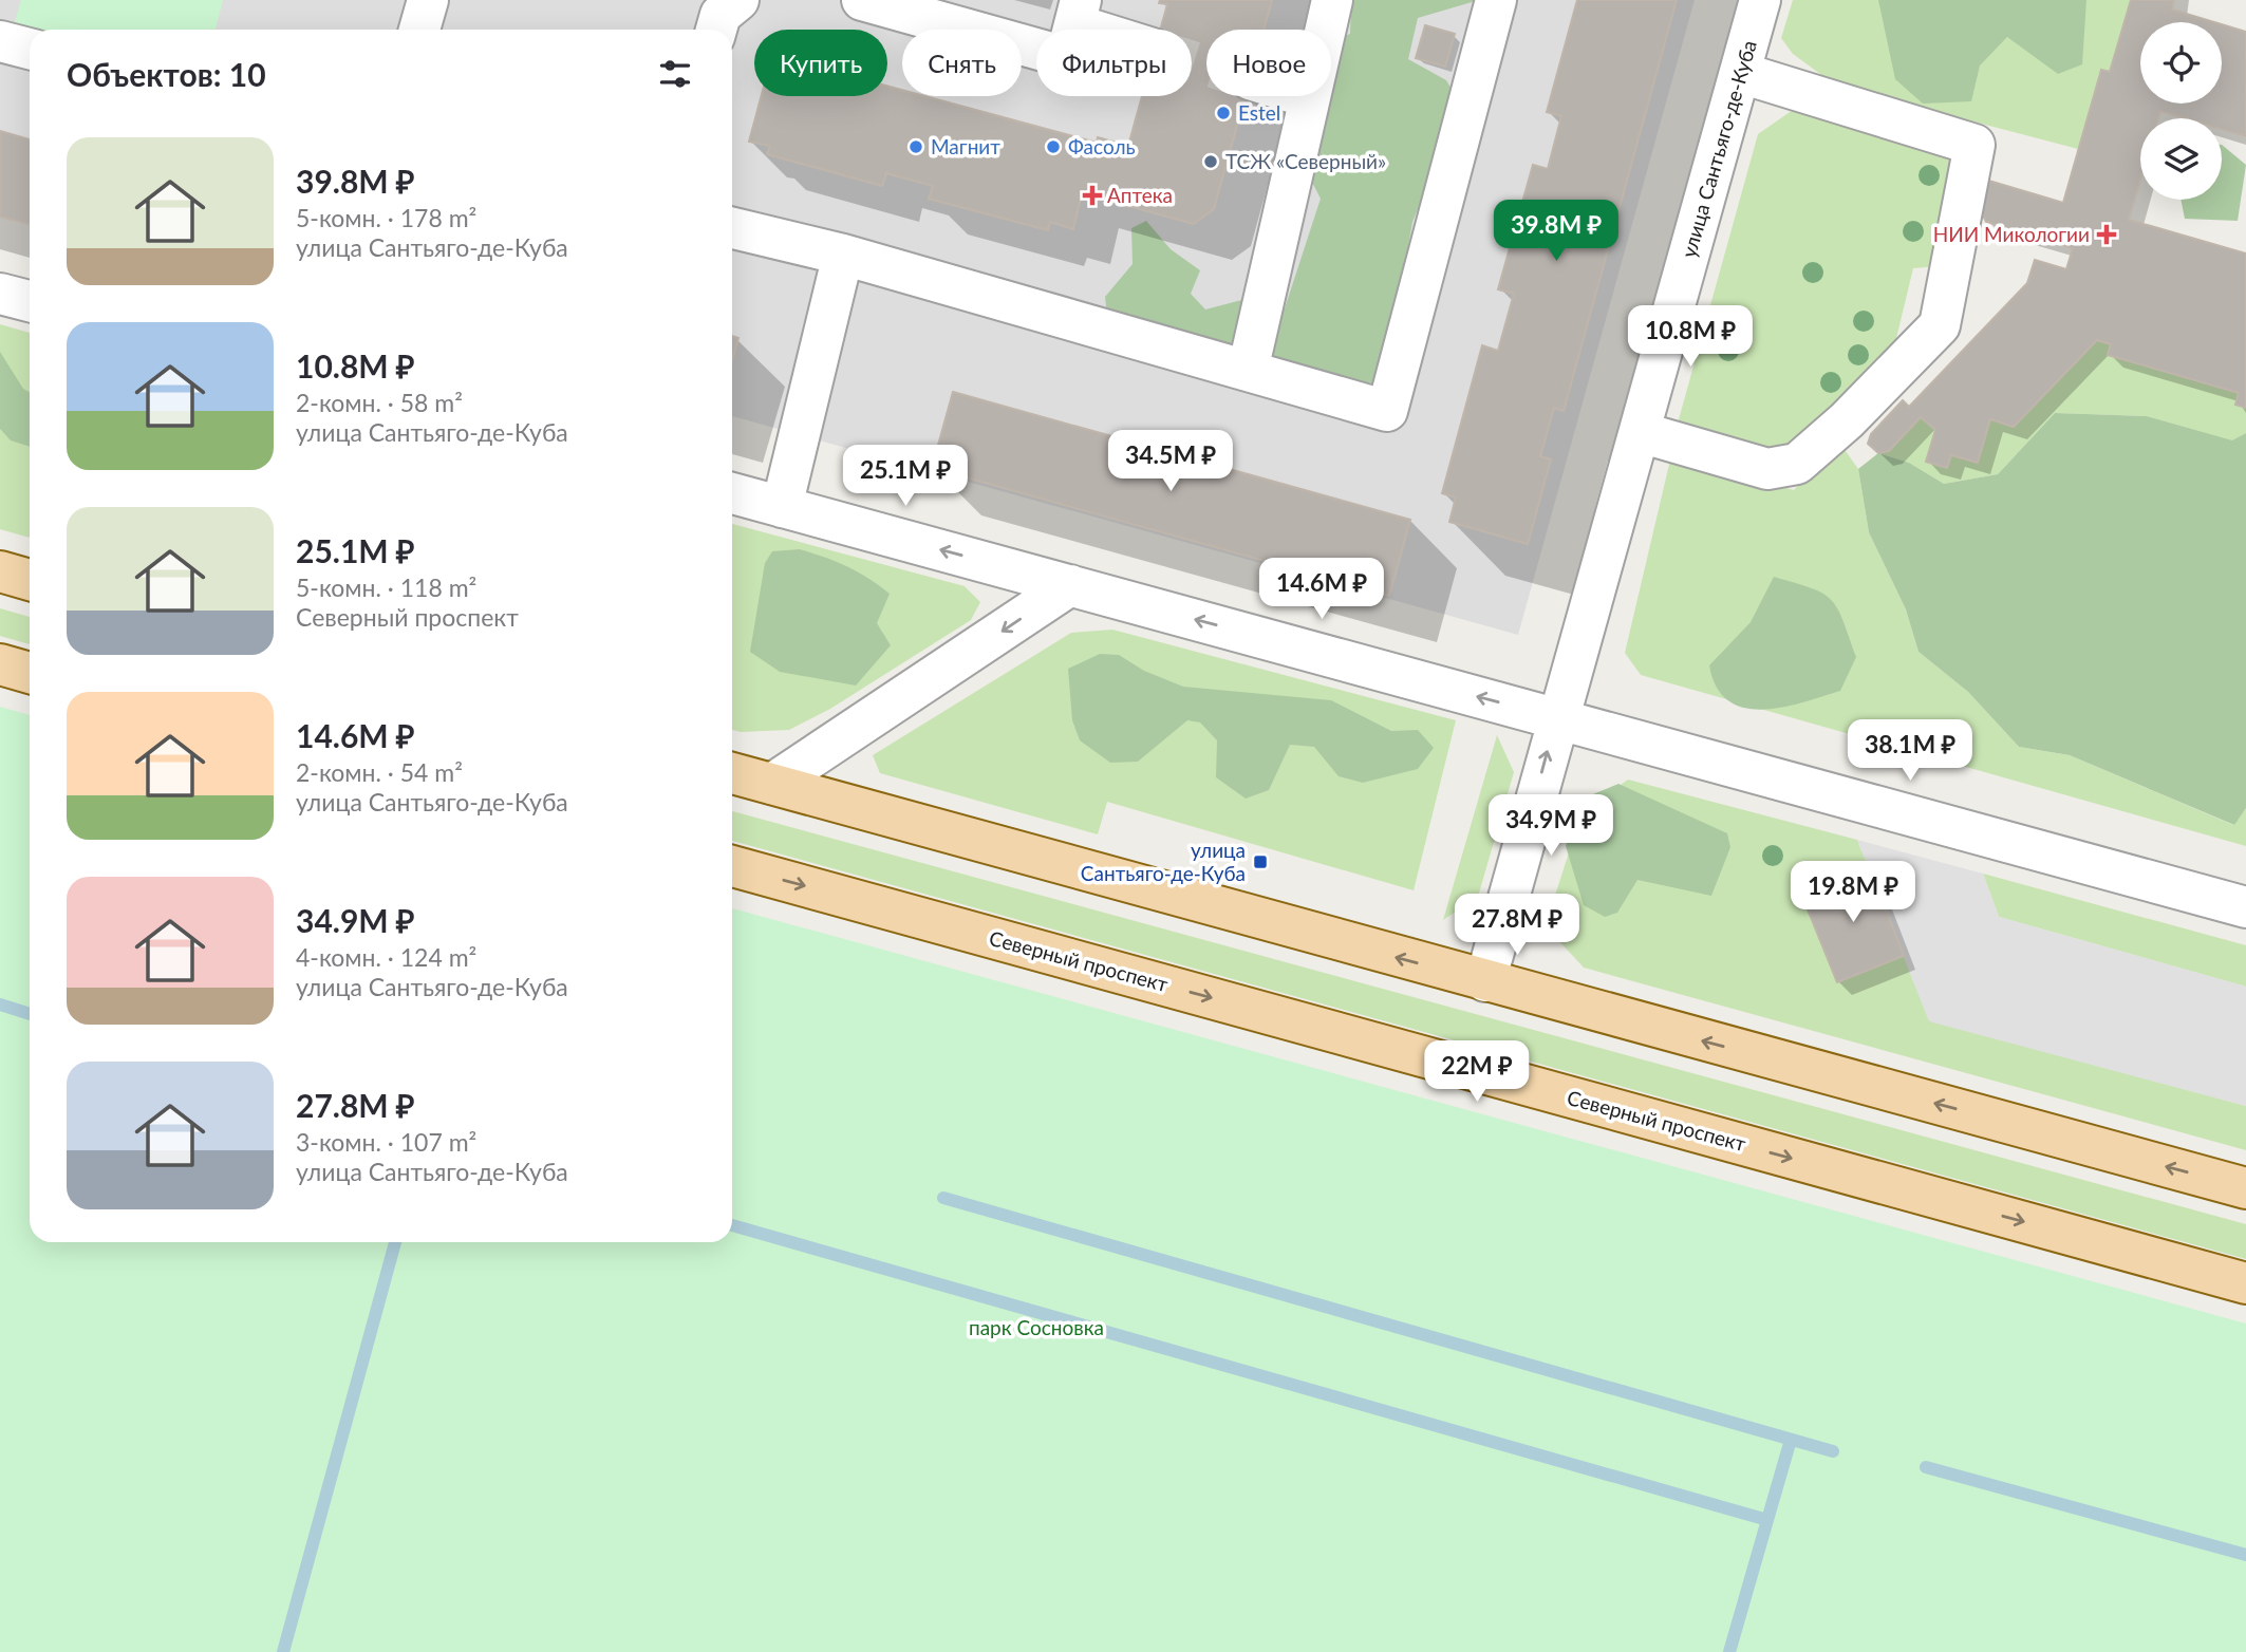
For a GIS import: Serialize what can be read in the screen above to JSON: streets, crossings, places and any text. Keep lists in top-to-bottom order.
{
  "streets": {
    "main road": ["Северный проспект"],
    "street": ["улица Сантьяго-де-Куба"]
  },
  "parks": ["парк Сосновка"],
  "places": {
    "other": [
      "Estel",
      "Магнит",
      "Фасоль",
      "ТСЖ «Северный»"
    ],
    "health": ["Аптека", "НИИ Микологии"],
    "transit": ["улица Сантьяго-де-Куба"]
  },
  "page": {
    "chip": [
      "Купить",
      "Снять",
      "Фильтры",
      "Новое"
    ],
    "heading": "Объектов: 10",
    "list": [
      {
        "name": "39.8M ₽",
        "note": "5-комн. · 178 m² · улица Сантьяго-де-Куба"
      },
      {
        "name": "10.8M ₽",
        "note": "2-комн. · 58 m² · улица Сантьяго-де-Куба"
      },
      {
        "name": "25.1M ₽",
        "note": "5-комн. · 118 m² · Северный проспект"
      },
      {
        "name": "14.6M ₽",
        "note": "2-комн. · 54 m² · улица Сантьяго-де-Куба"
      },
      {
        "name": "34.9M ₽",
        "note": "4-комн. · 124 m² · улица Сантьяго-де-Куба"
      },
      {
        "name": "27.8M ₽",
        "note": "3-комн. · 107 m² · улица Сантьяго-де-Куба"
      }
    ],
    "price": [
      "39.8M ₽",
      "10.8M ₽",
      "34.5M ₽",
      "25.1M ₽",
      "14.6M ₽",
      "38.1M ₽",
      "34.9M ₽",
      "19.8M ₽",
      "27.8M ₽",
      "22M ₽"
    ]
  }
}
